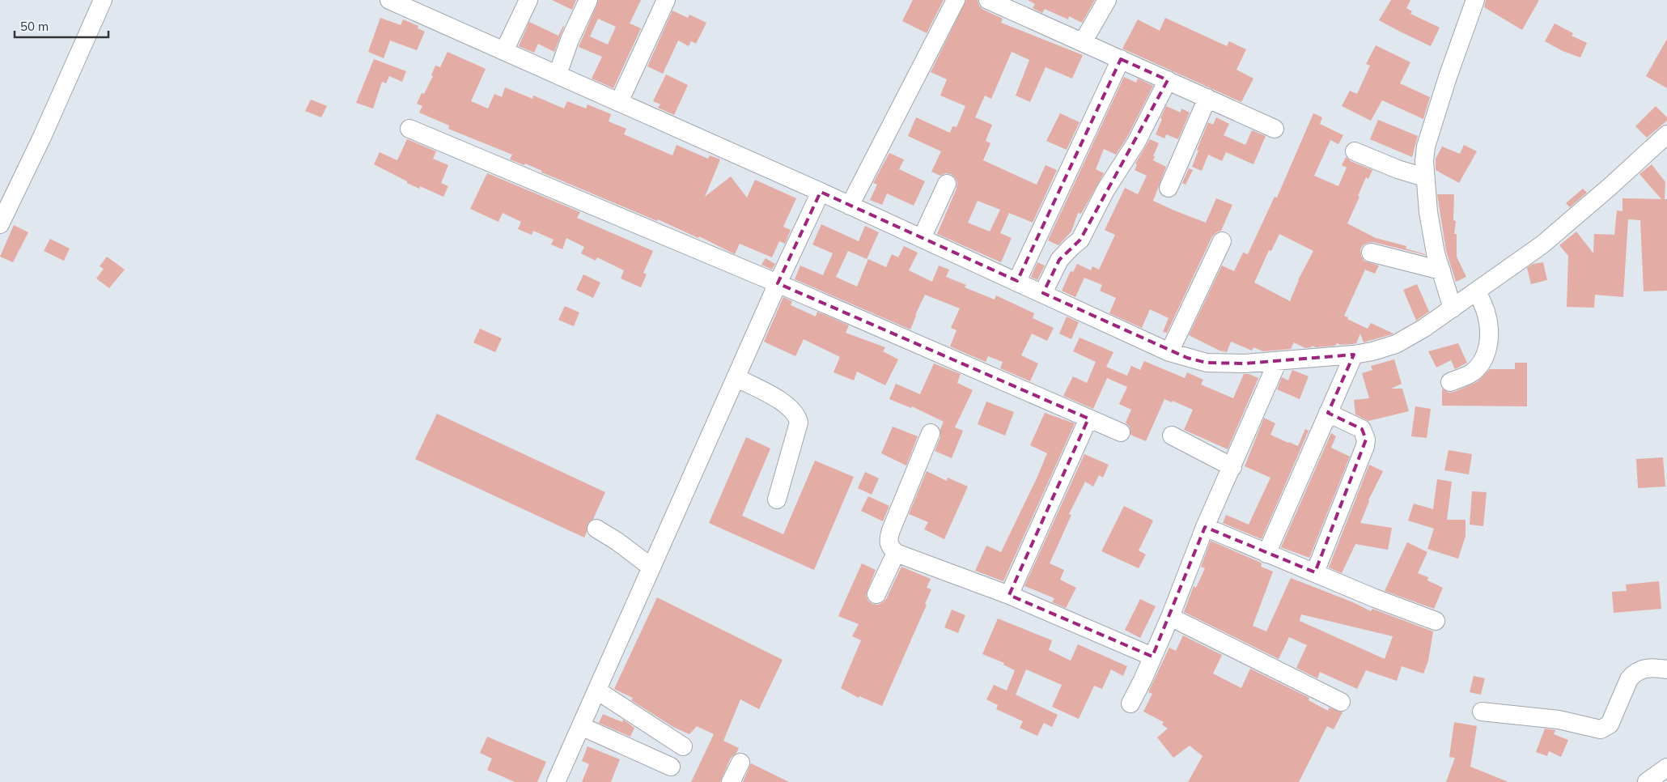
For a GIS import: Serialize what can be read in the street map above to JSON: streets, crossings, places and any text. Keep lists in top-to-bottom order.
{
  "scale_bar": "50 m"
}
